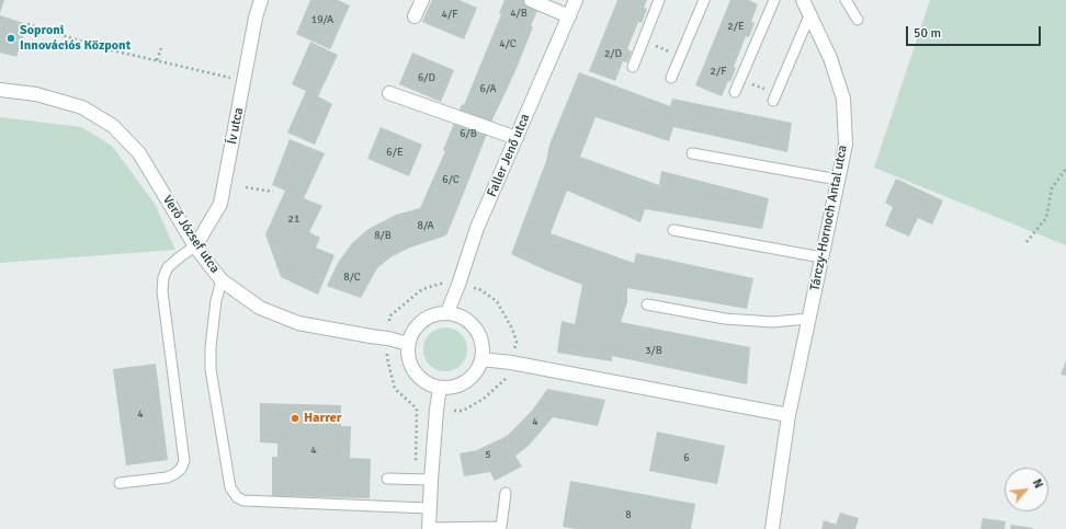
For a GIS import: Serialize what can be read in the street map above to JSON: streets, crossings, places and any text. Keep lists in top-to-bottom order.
{
  "streets": {
    "street": [
      "Ív utca",
      "Faller Jenő utca",
      "Tárczy-Hornoch Antal utca",
      "Verő József utca"
    ]
  },
  "crossings": [
    ["Ív utca", "Verő József utca"],
    ["Faller Jenő utca", "Verő József utca"]
  ],
  "places": ["Soproni Innovációs Központ", "Harrer"],
  "house_numbers": [
    "4/B",
    "4/F",
    "19/A",
    "2/E",
    "4/C",
    "2/D",
    "2/F",
    "6/D",
    "6/A",
    "6/B",
    "6/E",
    "6/C",
    "21",
    "8/A",
    "8/B",
    "8/C",
    "3/B",
    "4",
    "4",
    "4",
    "5",
    "6",
    "8"
  ],
  "scale_bar": "50 m",
  "north": "top right"
}
